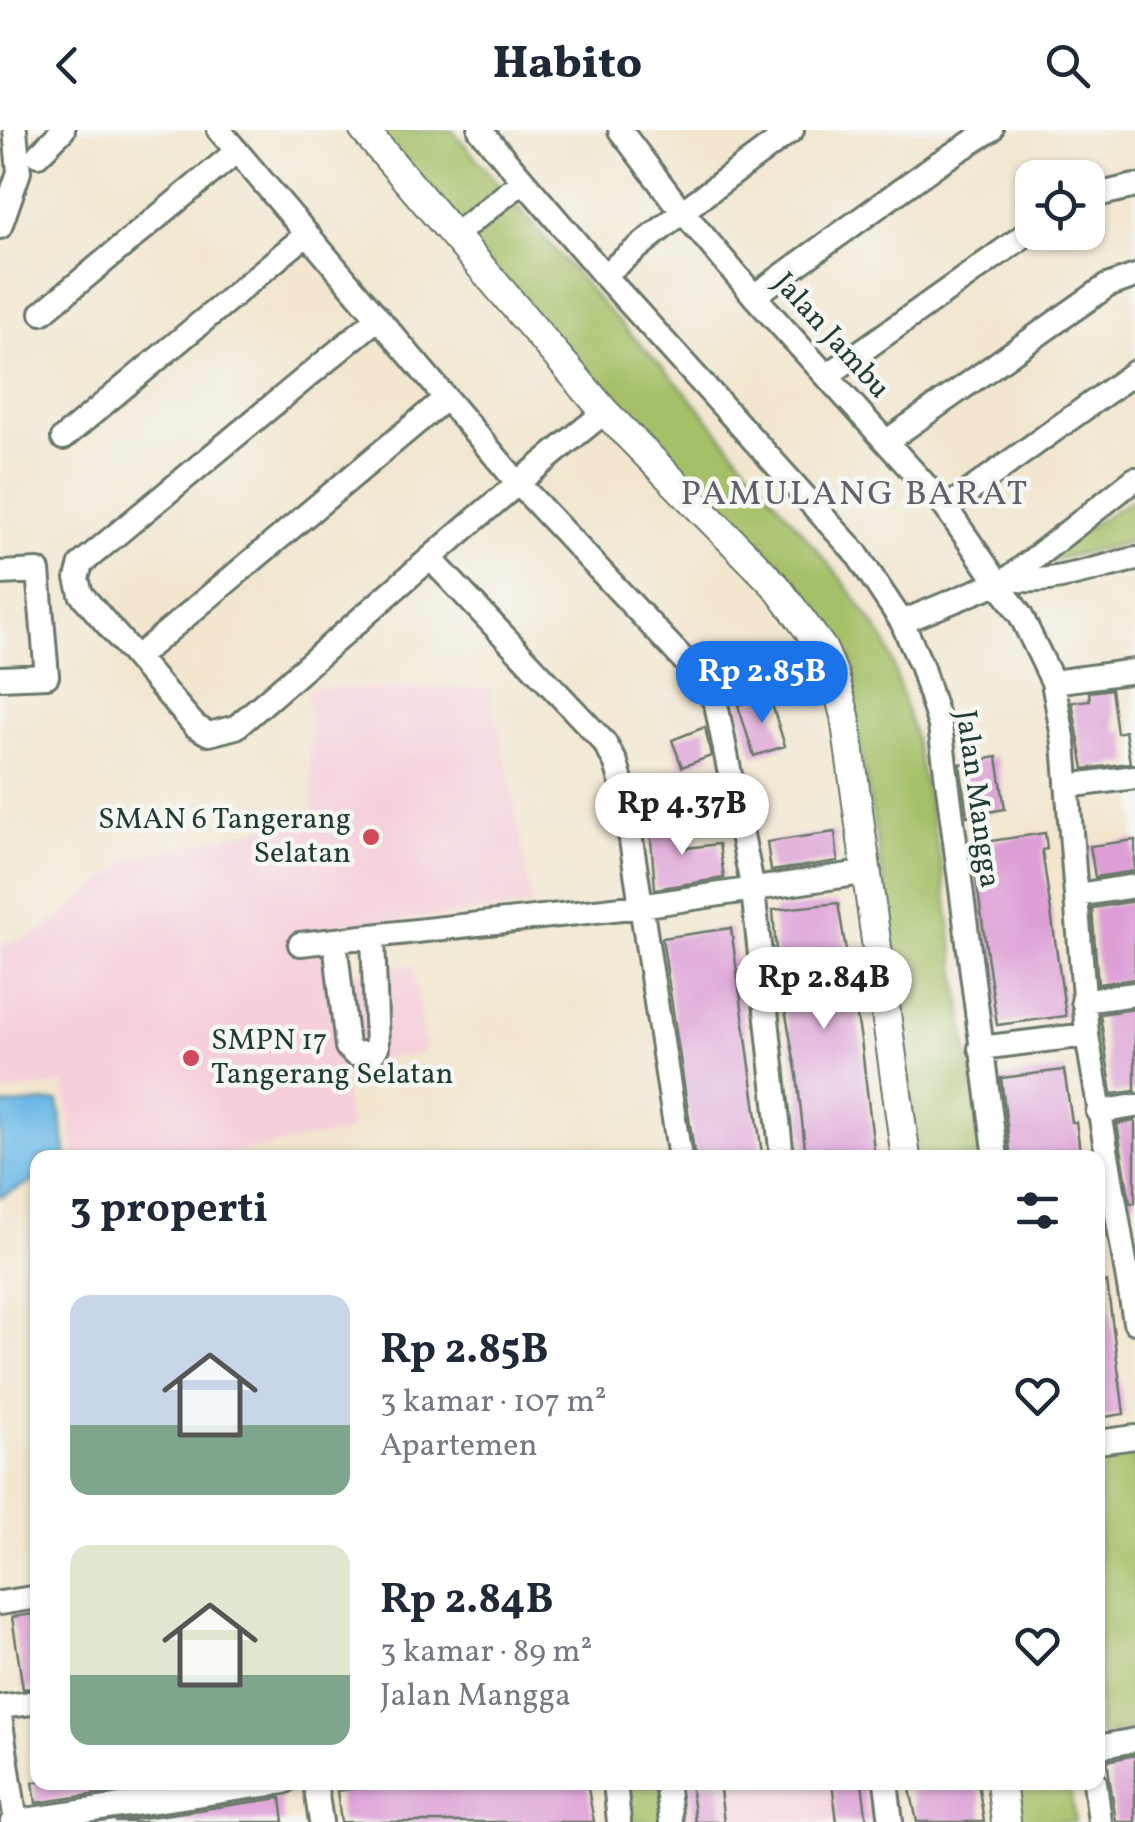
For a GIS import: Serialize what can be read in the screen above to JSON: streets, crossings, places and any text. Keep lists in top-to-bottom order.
{
  "streets": {
    "street": ["Jalan Jambu", "Jalan Mangga"]
  },
  "districts": ["PAMULANG BARAT"],
  "places": ["SMAN 6 Tangerang Selatan", "SMPN 17 Tangerang Selatan"],
  "page": {
    "header": "Habito",
    "price": ["Rp 2.85B", "Rp 4.37B", "Rp 2.84B"],
    "heading": "3 properti",
    "list": [
      {
        "name": "Rp 2.85B",
        "note": "3 kamar · 107 m² · Apartemen"
      },
      {
        "name": "Rp 2.84B",
        "note": "3 kamar · 89 m² · Jalan Mangga"
      }
    ]
  }
}
